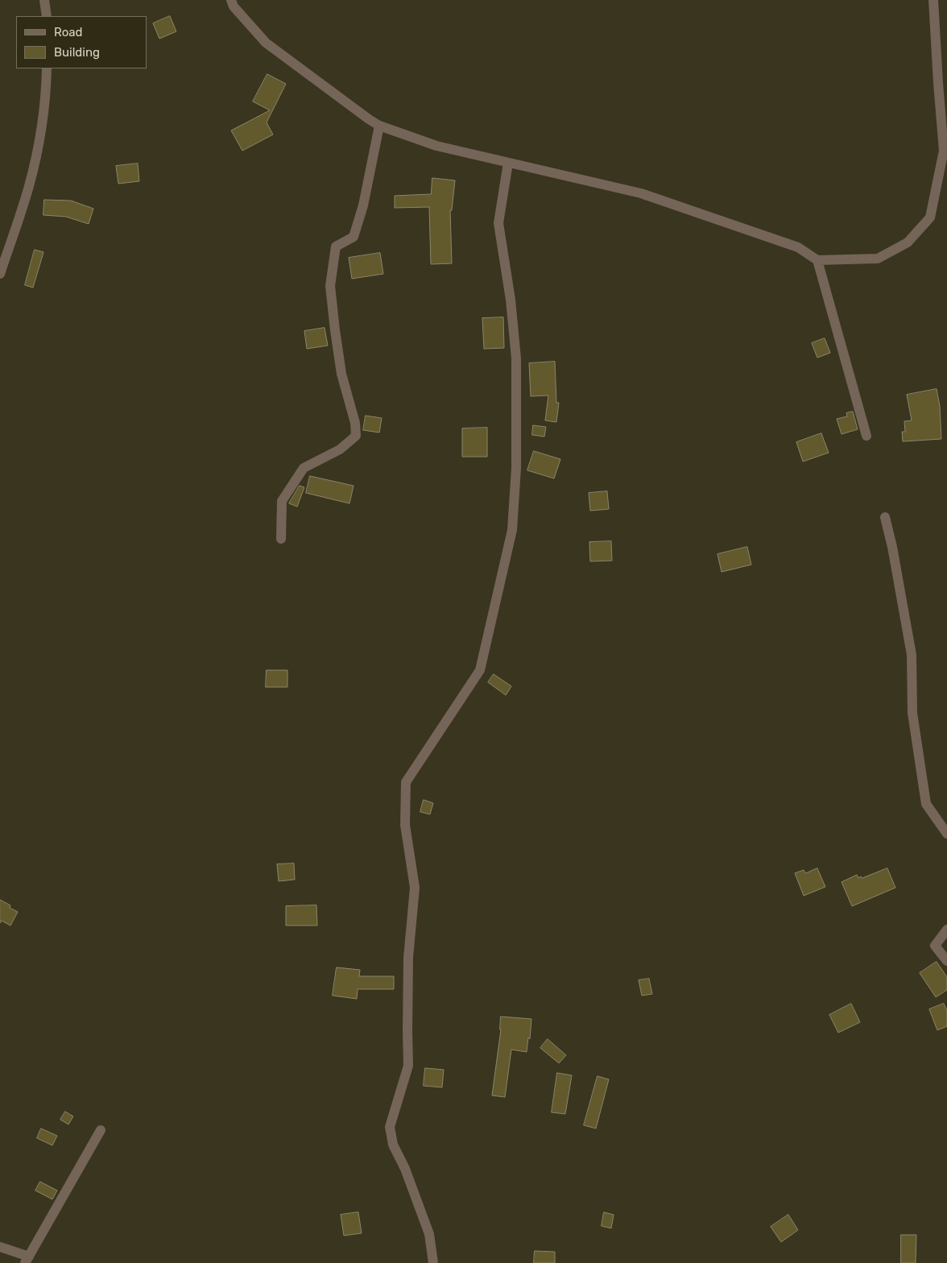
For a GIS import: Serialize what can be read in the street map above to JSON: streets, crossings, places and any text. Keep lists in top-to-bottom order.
{
  "legend": ["Road", "Building"]
}
